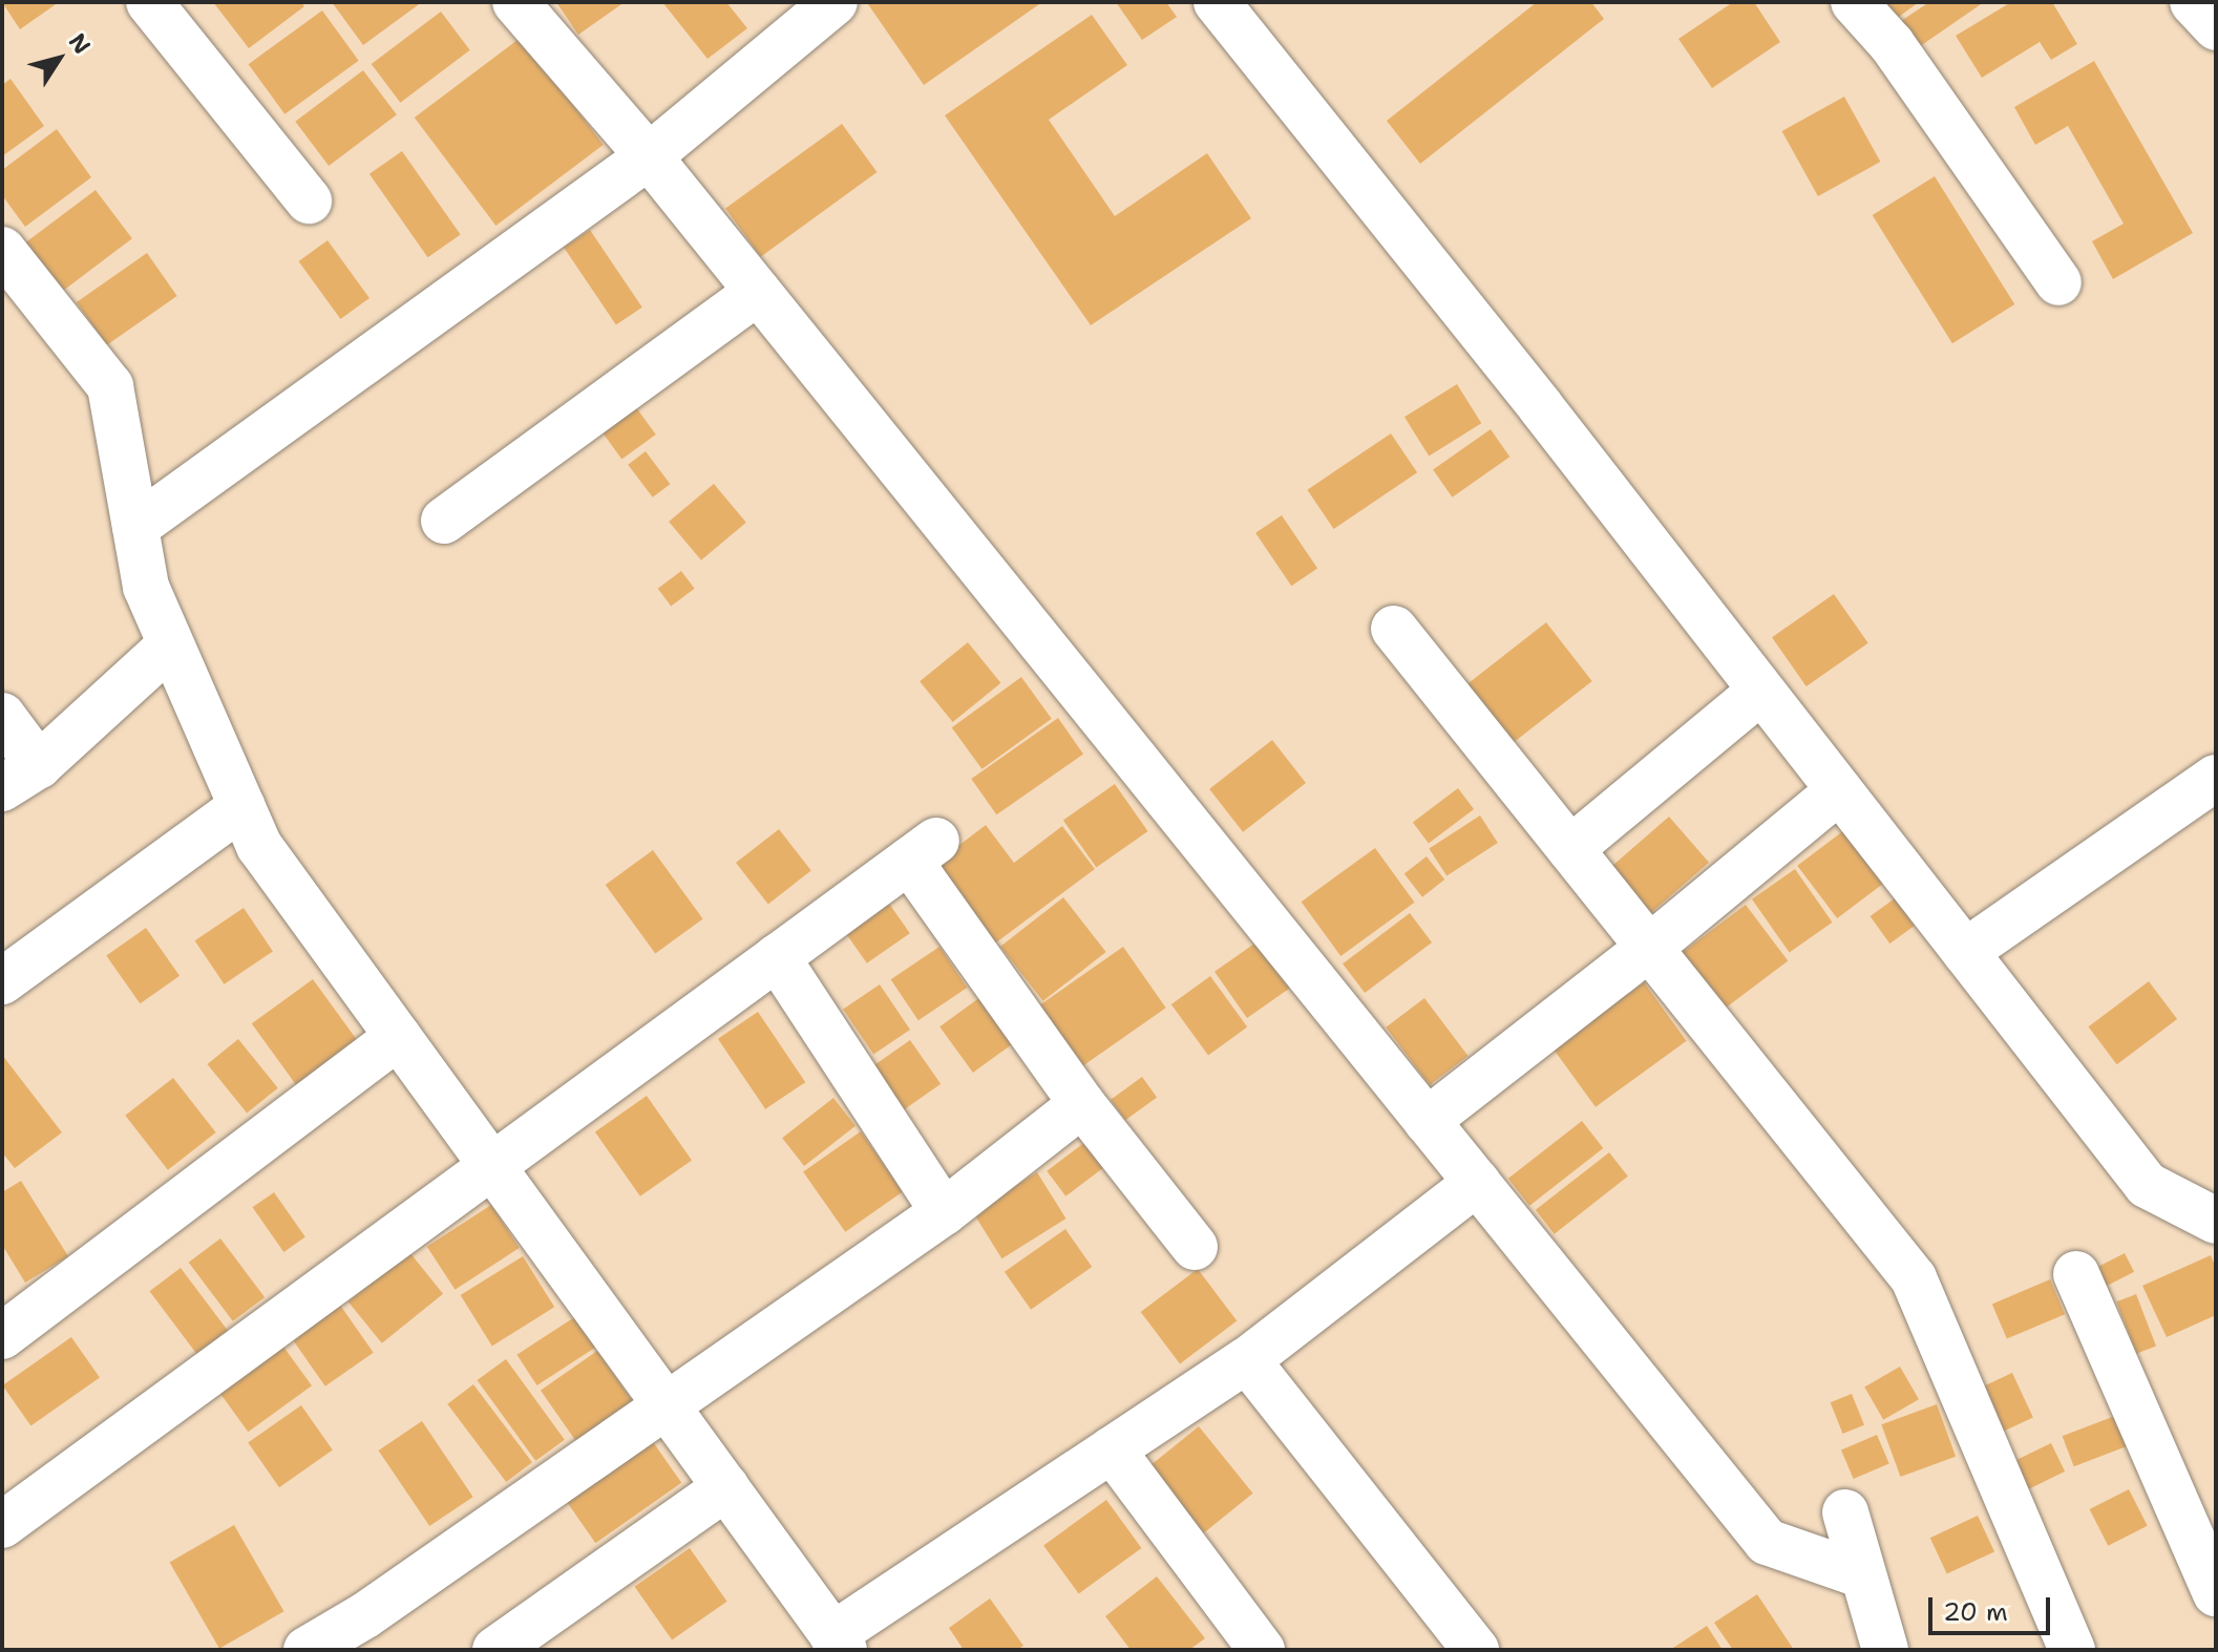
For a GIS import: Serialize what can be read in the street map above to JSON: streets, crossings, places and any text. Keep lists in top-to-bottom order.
{
  "scale_bar": "20 m",
  "north": "top right"
}
